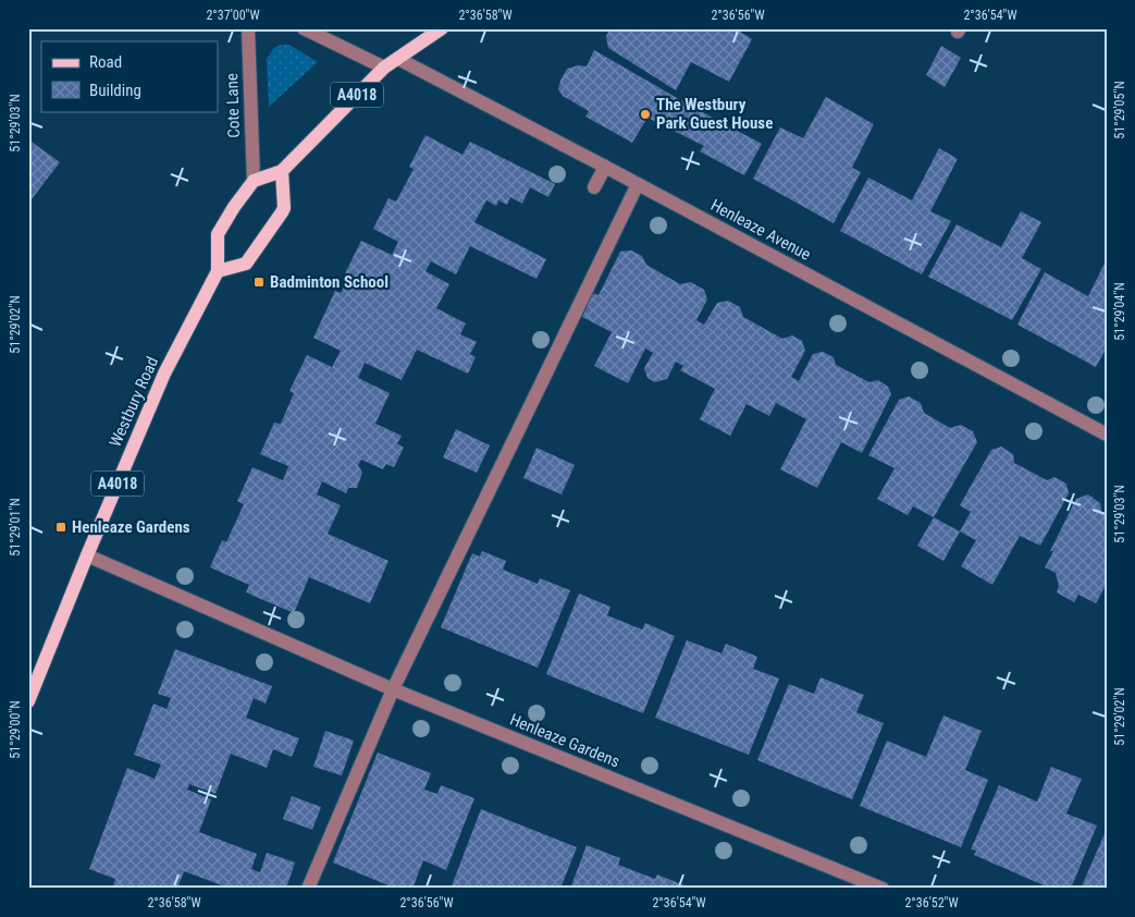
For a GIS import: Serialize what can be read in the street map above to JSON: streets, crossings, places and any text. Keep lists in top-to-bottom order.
{
  "streets": {
    "main road": ["A4018", "Westbury Road"],
    "street": ["Cote Lane", "Henleaze Avenue", "Henleaze Gardens"]
  },
  "crossings": [
    ["A4018", "Cote Lane"],
    ["A4018", "Henleaze Avenue"],
    ["A4018", "Westbury Road"],
    ["Cote Lane", "Westbury Road"],
    ["Westbury Road", "Henleaze Gardens"]
  ],
  "places": {
    "other": ["The Westbury Park Guest House"],
    "transit": ["Badminton School", "Henleaze Gardens"]
  },
  "legend": ["Road", "Building"],
  "coordinates": [
    "2°37'00\"W",
    "2°36'58\"W",
    "2°36'56\"W",
    "2°36'54\"W",
    "51°29'05\"N",
    "51°29'03\"N",
    "51°29'04\"N",
    "51°29'02\"N",
    "51°29'01\"N",
    "51°29'00\"N",
    "2°36'52\"W"
  ]
}
